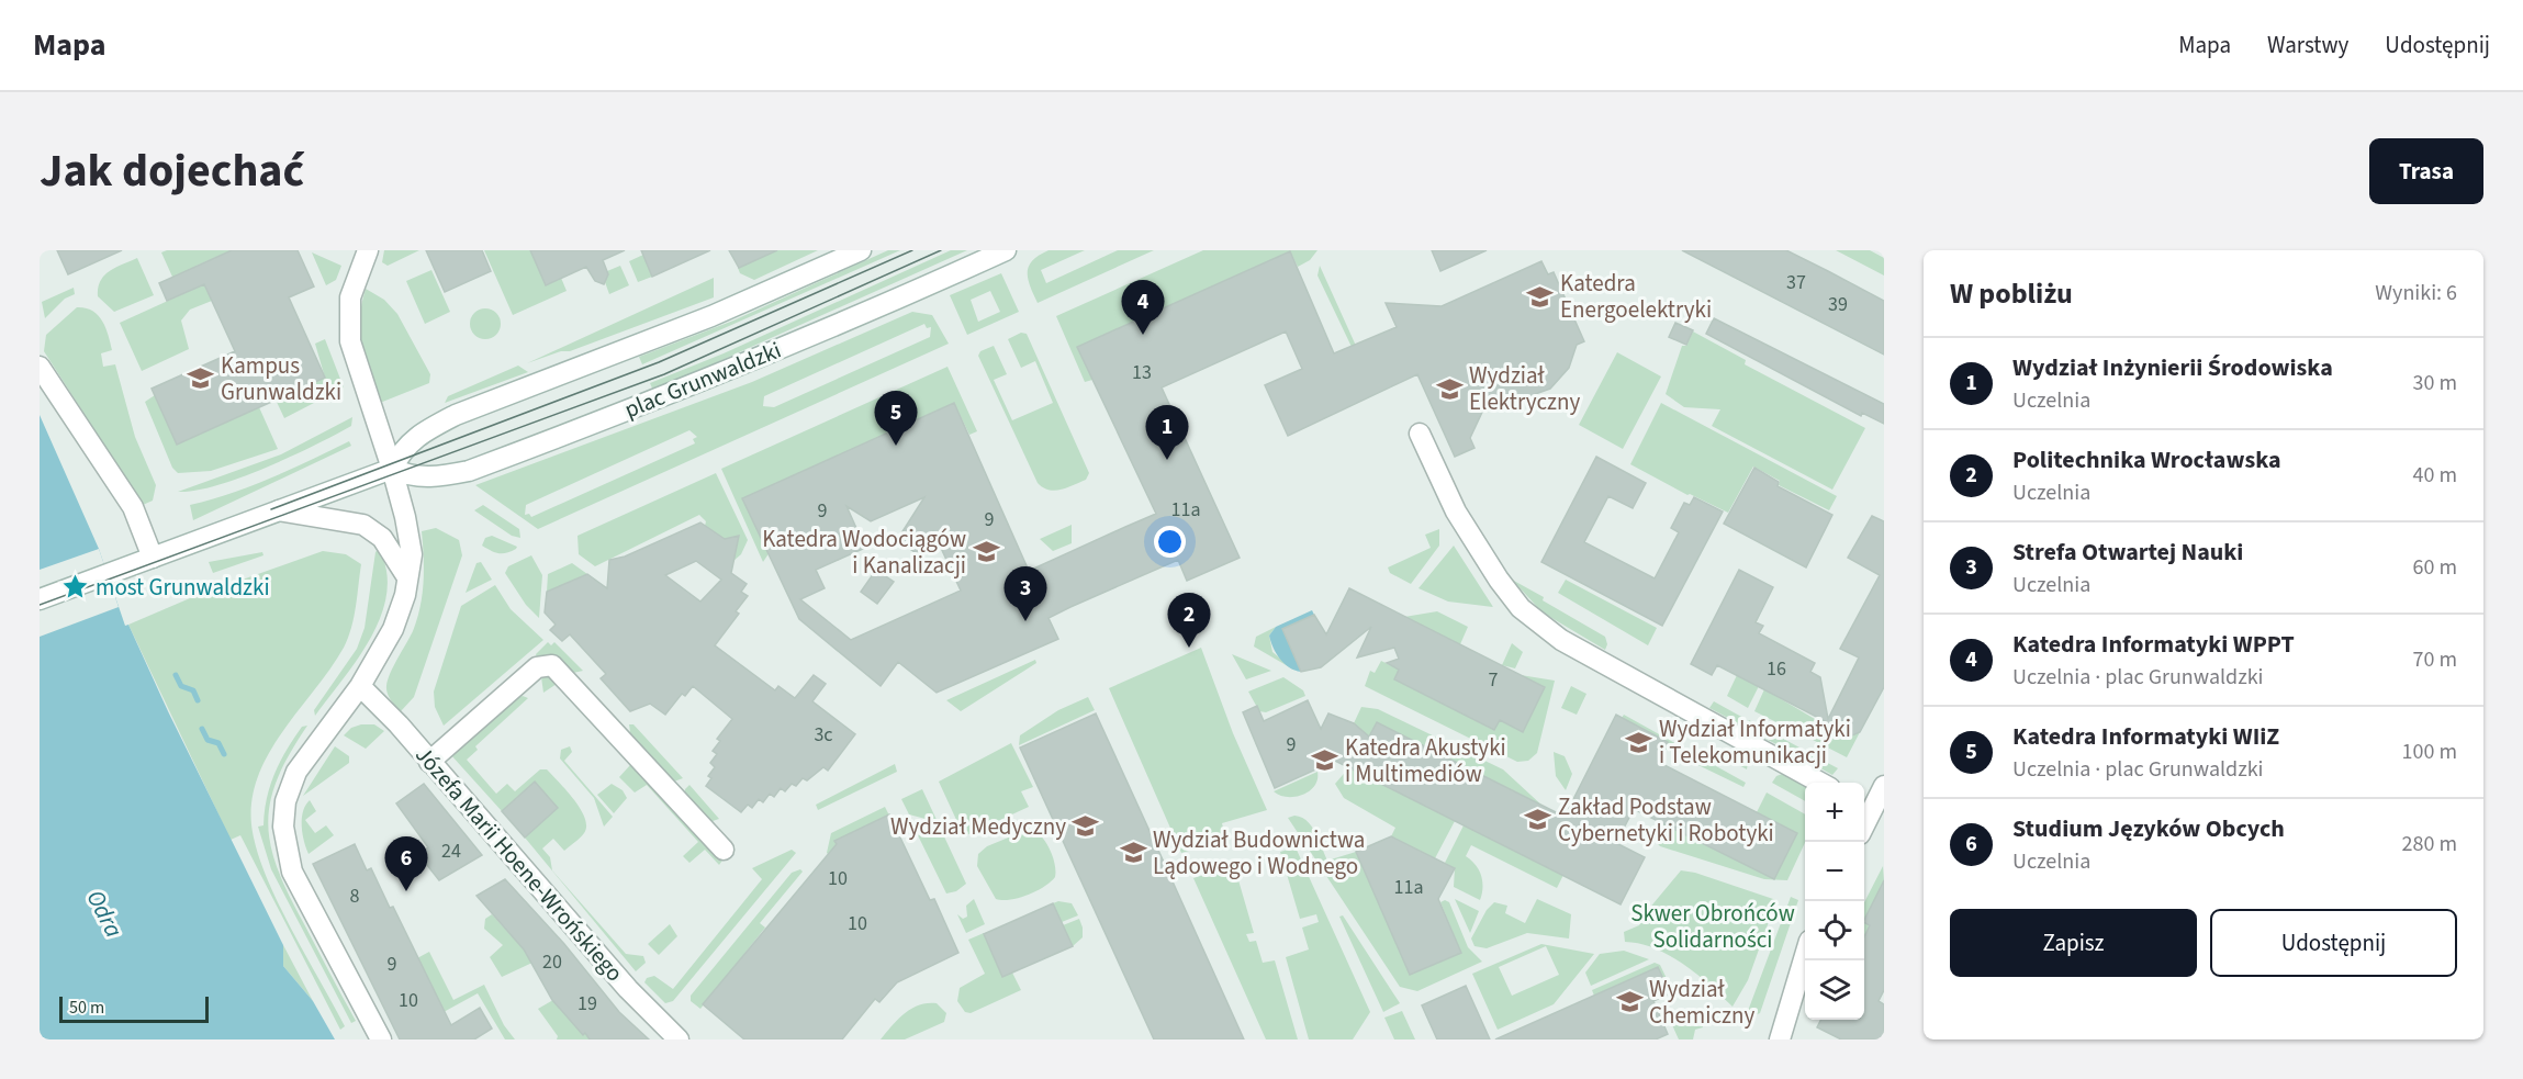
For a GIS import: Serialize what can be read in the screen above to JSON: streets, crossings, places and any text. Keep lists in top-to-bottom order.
{
  "streets": {
    "street": ["plac Grunwaldzki", "Józefa Marii Hoene-Wrońskiego"]
  },
  "water": ["Odra"],
  "parks": ["Skwer Obrońców Solidarności"],
  "places": {
    "school or university": [
      "Katedra Energoelektryki",
      "Kampus Grunwaldzki",
      "Wydział Elektryczny",
      "Katedra Wodociągów i Kanalizacji",
      "Wydział Informatyki i Telekomunikacji",
      "Katedra Akustyki i Multimediów",
      "Zakład Podstaw Cybernetyki i Robotyki",
      "Wydział Medyczny",
      "Wydział Budownictwa Lądowego i Wodnego",
      "Wydział Chemiczny"
    ],
    "place": ["most Grunwaldzki"]
  },
  "house_numbers": [
    "37",
    "39",
    "13",
    "11a",
    "9",
    "9",
    "16",
    "7",
    "3c",
    "9",
    "24",
    "10",
    "11a",
    "8",
    "10",
    "20",
    "9",
    "10",
    "19"
  ],
  "scale_bar": "50 m",
  "page": {
    "header": "Mapa",
    "nav": ["Mapa", "Warstwy", "Udostępnij"],
    "title": "Jak dojechać",
    "buttons": [
      "Trasa",
      ["Zapisz", "Udostępnij"]
    ],
    "heading": ["W pobliżu", "Wyniki: 6"],
    "pins": [
      "4",
      "5",
      "1",
      "3",
      "2",
      "6"
    ],
    "list": [
      {
        "mark": "1",
        "name": "Wydział Inżynierii Środowiska",
        "note": "Uczelnia",
        "value": "30 m"
      },
      {
        "mark": "2",
        "name": "Politechnika Wrocławska",
        "note": "Uczelnia",
        "value": "40 m"
      },
      {
        "mark": "3",
        "name": "Strefa Otwartej Nauki",
        "note": "Uczelnia",
        "value": "60 m"
      },
      {
        "mark": "4",
        "name": "Katedra Informatyki WPPT",
        "note": "Uczelnia · plac Grunwaldzki",
        "value": "70 m"
      },
      {
        "mark": "5",
        "name": "Katedra Informatyki WIiZ",
        "note": "Uczelnia · plac Grunwaldzki",
        "value": "100 m"
      },
      {
        "mark": "6",
        "name": "Studium Języków Obcych",
        "note": "Uczelnia",
        "value": "280 m"
      }
    ],
    "map_buttons": ["+", "−"],
    "scale": "50 m"
  }
}
